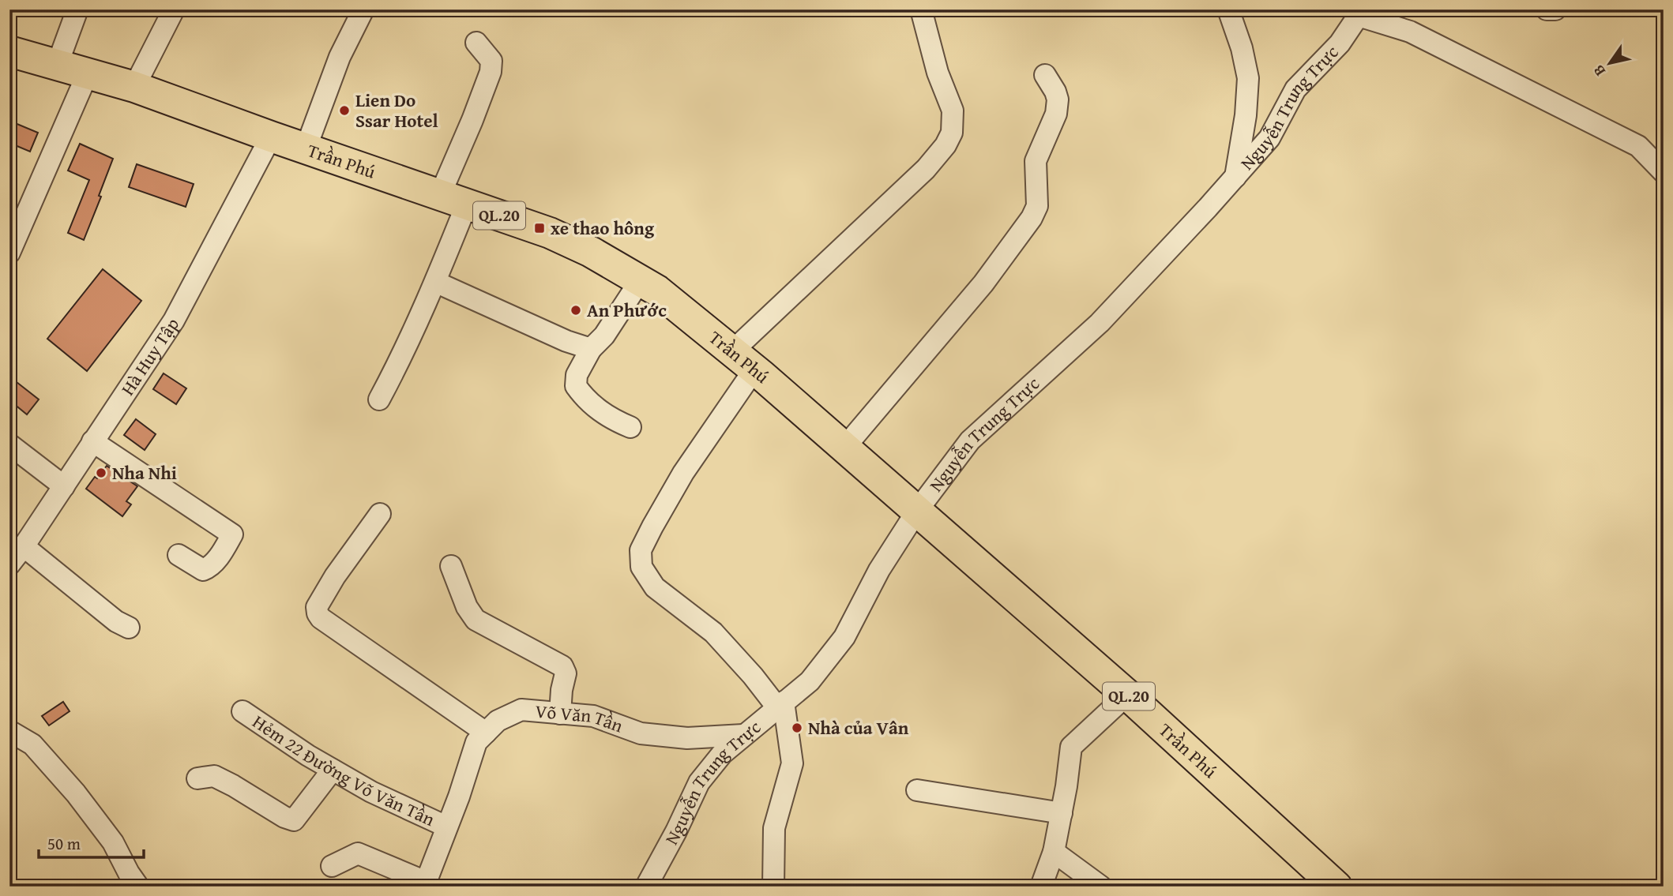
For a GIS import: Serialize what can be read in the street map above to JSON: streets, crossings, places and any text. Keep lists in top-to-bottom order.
{
  "streets": {
    "highway": ["Trần Phú", "QL.20"],
    "street": [
      "Nguyễn Trung Trực",
      "Hà Huy Tập",
      "Võ Văn Tần",
      "Hẻm 22 Đường Võ Văn Tần"
    ]
  },
  "crossings": [
    ["Nguyễn Trung Trực", "Trần Phú"],
    ["Nguyễn Trung Trực", "Võ Văn Tần"],
    ["Trần Phú", "Hà Huy Tập"],
    ["Võ Văn Tần", "Hẻm 22 Đường Võ Văn Tần"]
  ],
  "places": {
    "other": [
      "Lien Do Ssar Hotel",
      "An Phước",
      "Nha Nhi",
      "Nhà của Vân"
    ],
    "transit": ["xe thao hông"]
  },
  "scale_bar": "50 m",
  "north": "bottom left"
}
